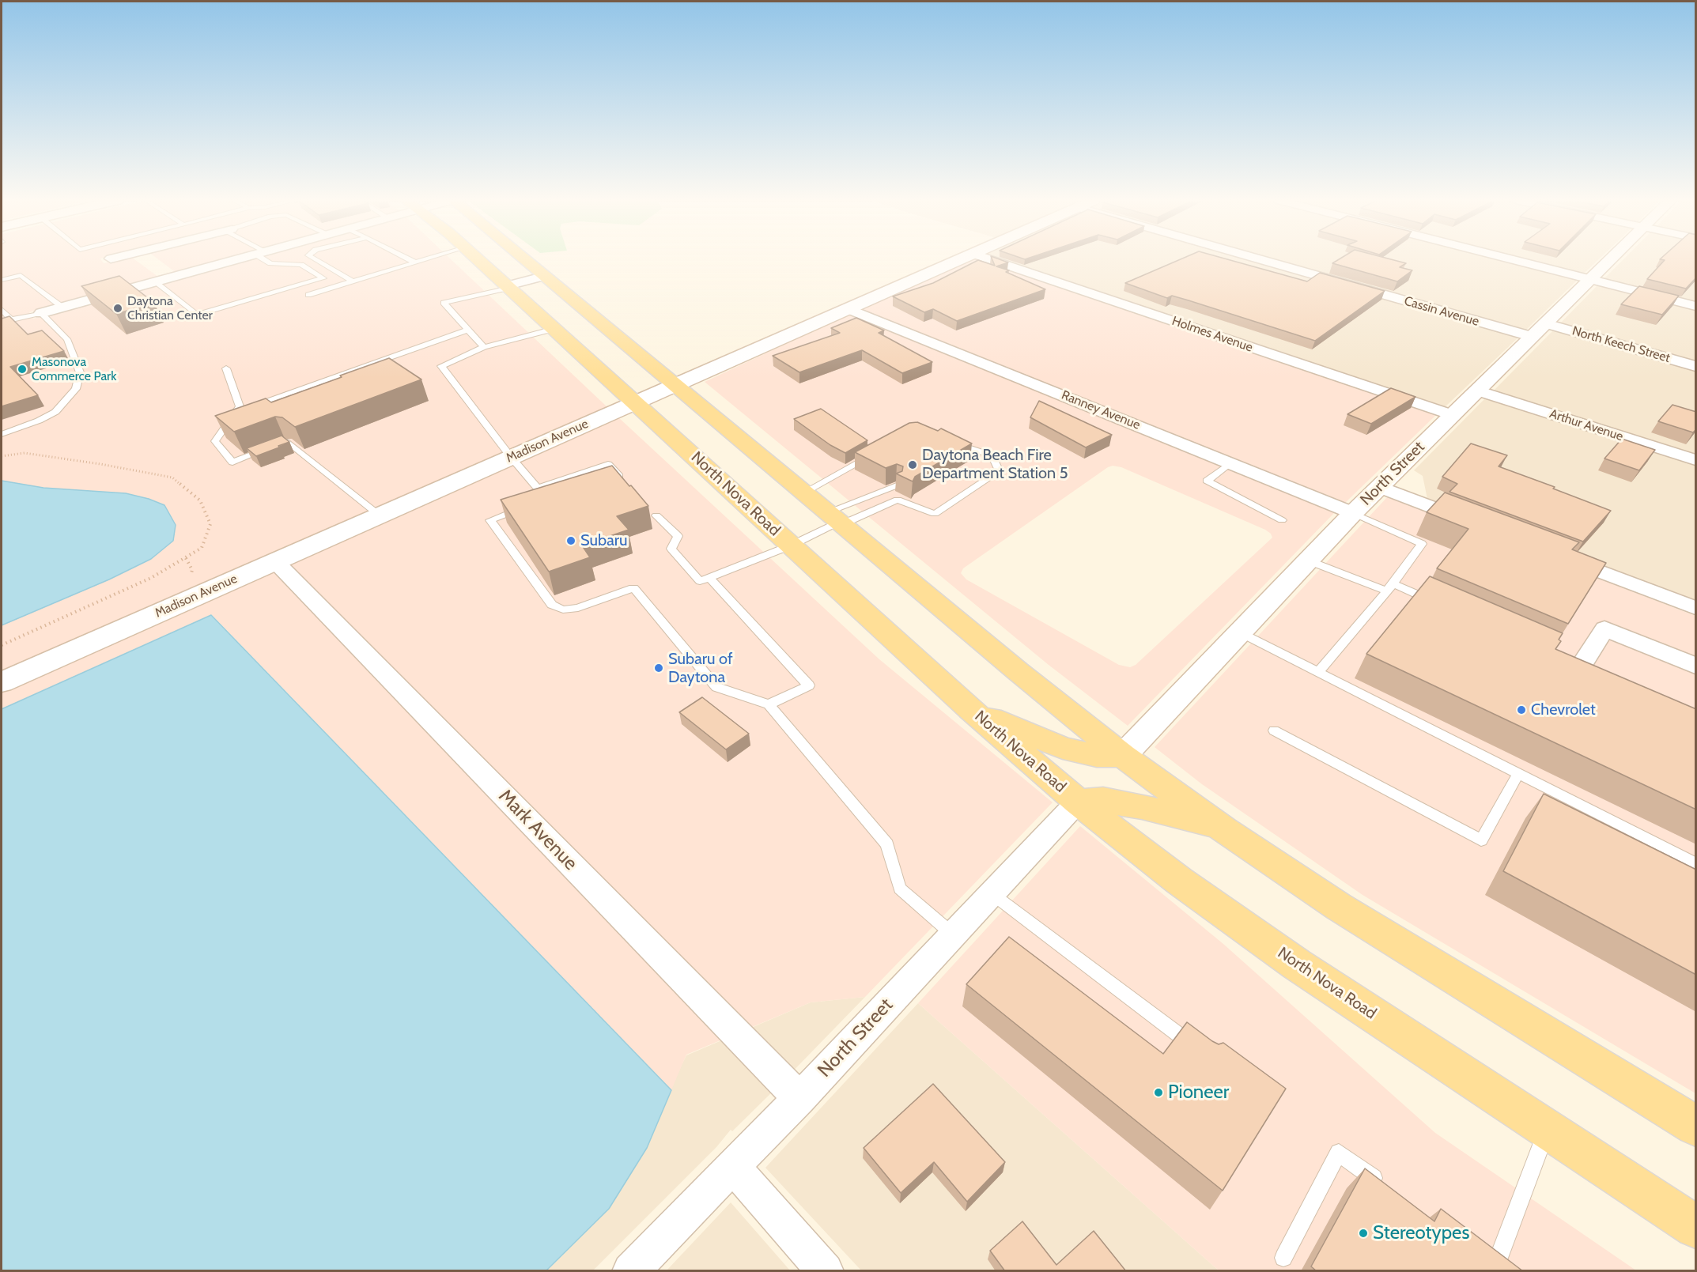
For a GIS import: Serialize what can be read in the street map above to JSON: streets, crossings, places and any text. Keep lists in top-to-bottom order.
{
  "streets": {
    "main road": ["North Nova Road"],
    "street": [
      "Cassin Avenue",
      "Holmes Avenue",
      "North Keech Street",
      "Ranney Avenue",
      "Arthur Avenue",
      "Madison Avenue",
      "North Street",
      "Mark Avenue"
    ]
  },
  "crossings": [
    ["Cassin Avenue", "North Keech Street"],
    ["Cassin Avenue", "North Street"],
    ["Holmes Avenue", "North Street"],
    ["North Keech Street", "North Street"],
    ["Ranney Avenue", "Madison Avenue"],
    ["Ranney Avenue", "North Street"],
    ["Arthur Avenue", "North Street"],
    ["Madison Avenue", "North Nova Road"],
    ["Madison Avenue", "Mark Avenue"],
    ["North Street", "North Nova Road"],
    ["North Street", "Mark Avenue"]
  ],
  "places": [
    "Daytona Christian Center",
    "Masonova Commerce Park",
    "Daytona Beach Fire Department Station 5",
    "Subaru",
    "Subaru of Daytona",
    "Chevrolet",
    "Pioneer",
    "Stereotypes"
  ]
}
